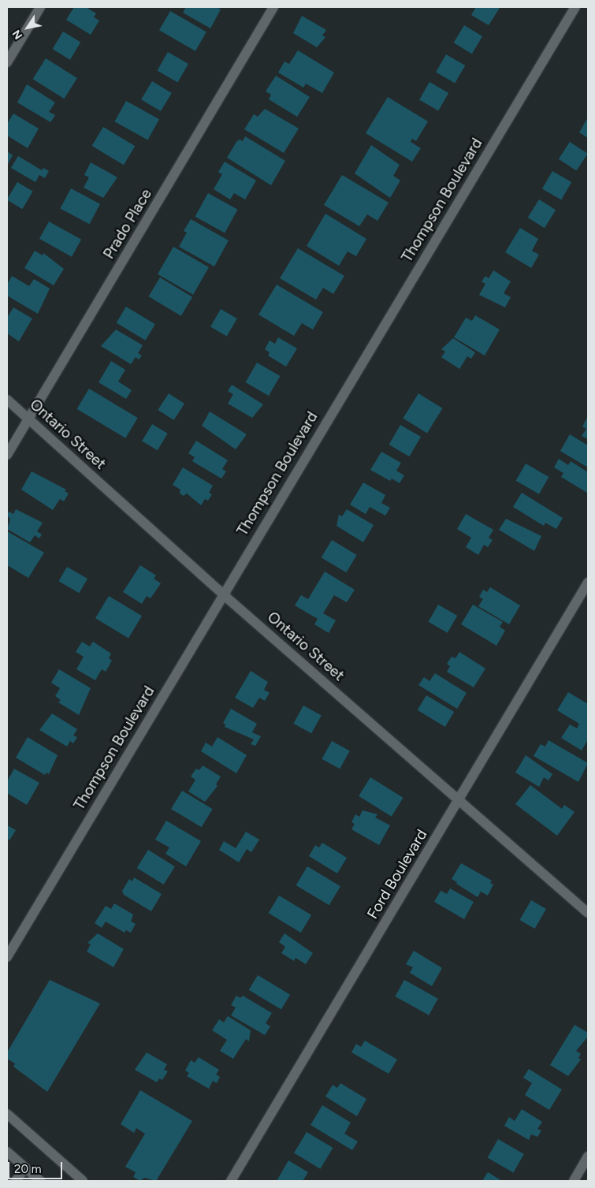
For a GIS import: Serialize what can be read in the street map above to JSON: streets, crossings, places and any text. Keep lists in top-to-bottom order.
{
  "streets": {
    "street": [
      "Thompson Boulevard",
      "Prado Place",
      "Ontario Street",
      "Ford Boulevard"
    ]
  },
  "crossings": [
    ["Thompson Boulevard", "Ontario Street"],
    ["Prado Place", "Ontario Street"],
    ["Ontario Street", "Ford Boulevard"]
  ],
  "scale_bar": "20 m",
  "north": "bottom left"
}
